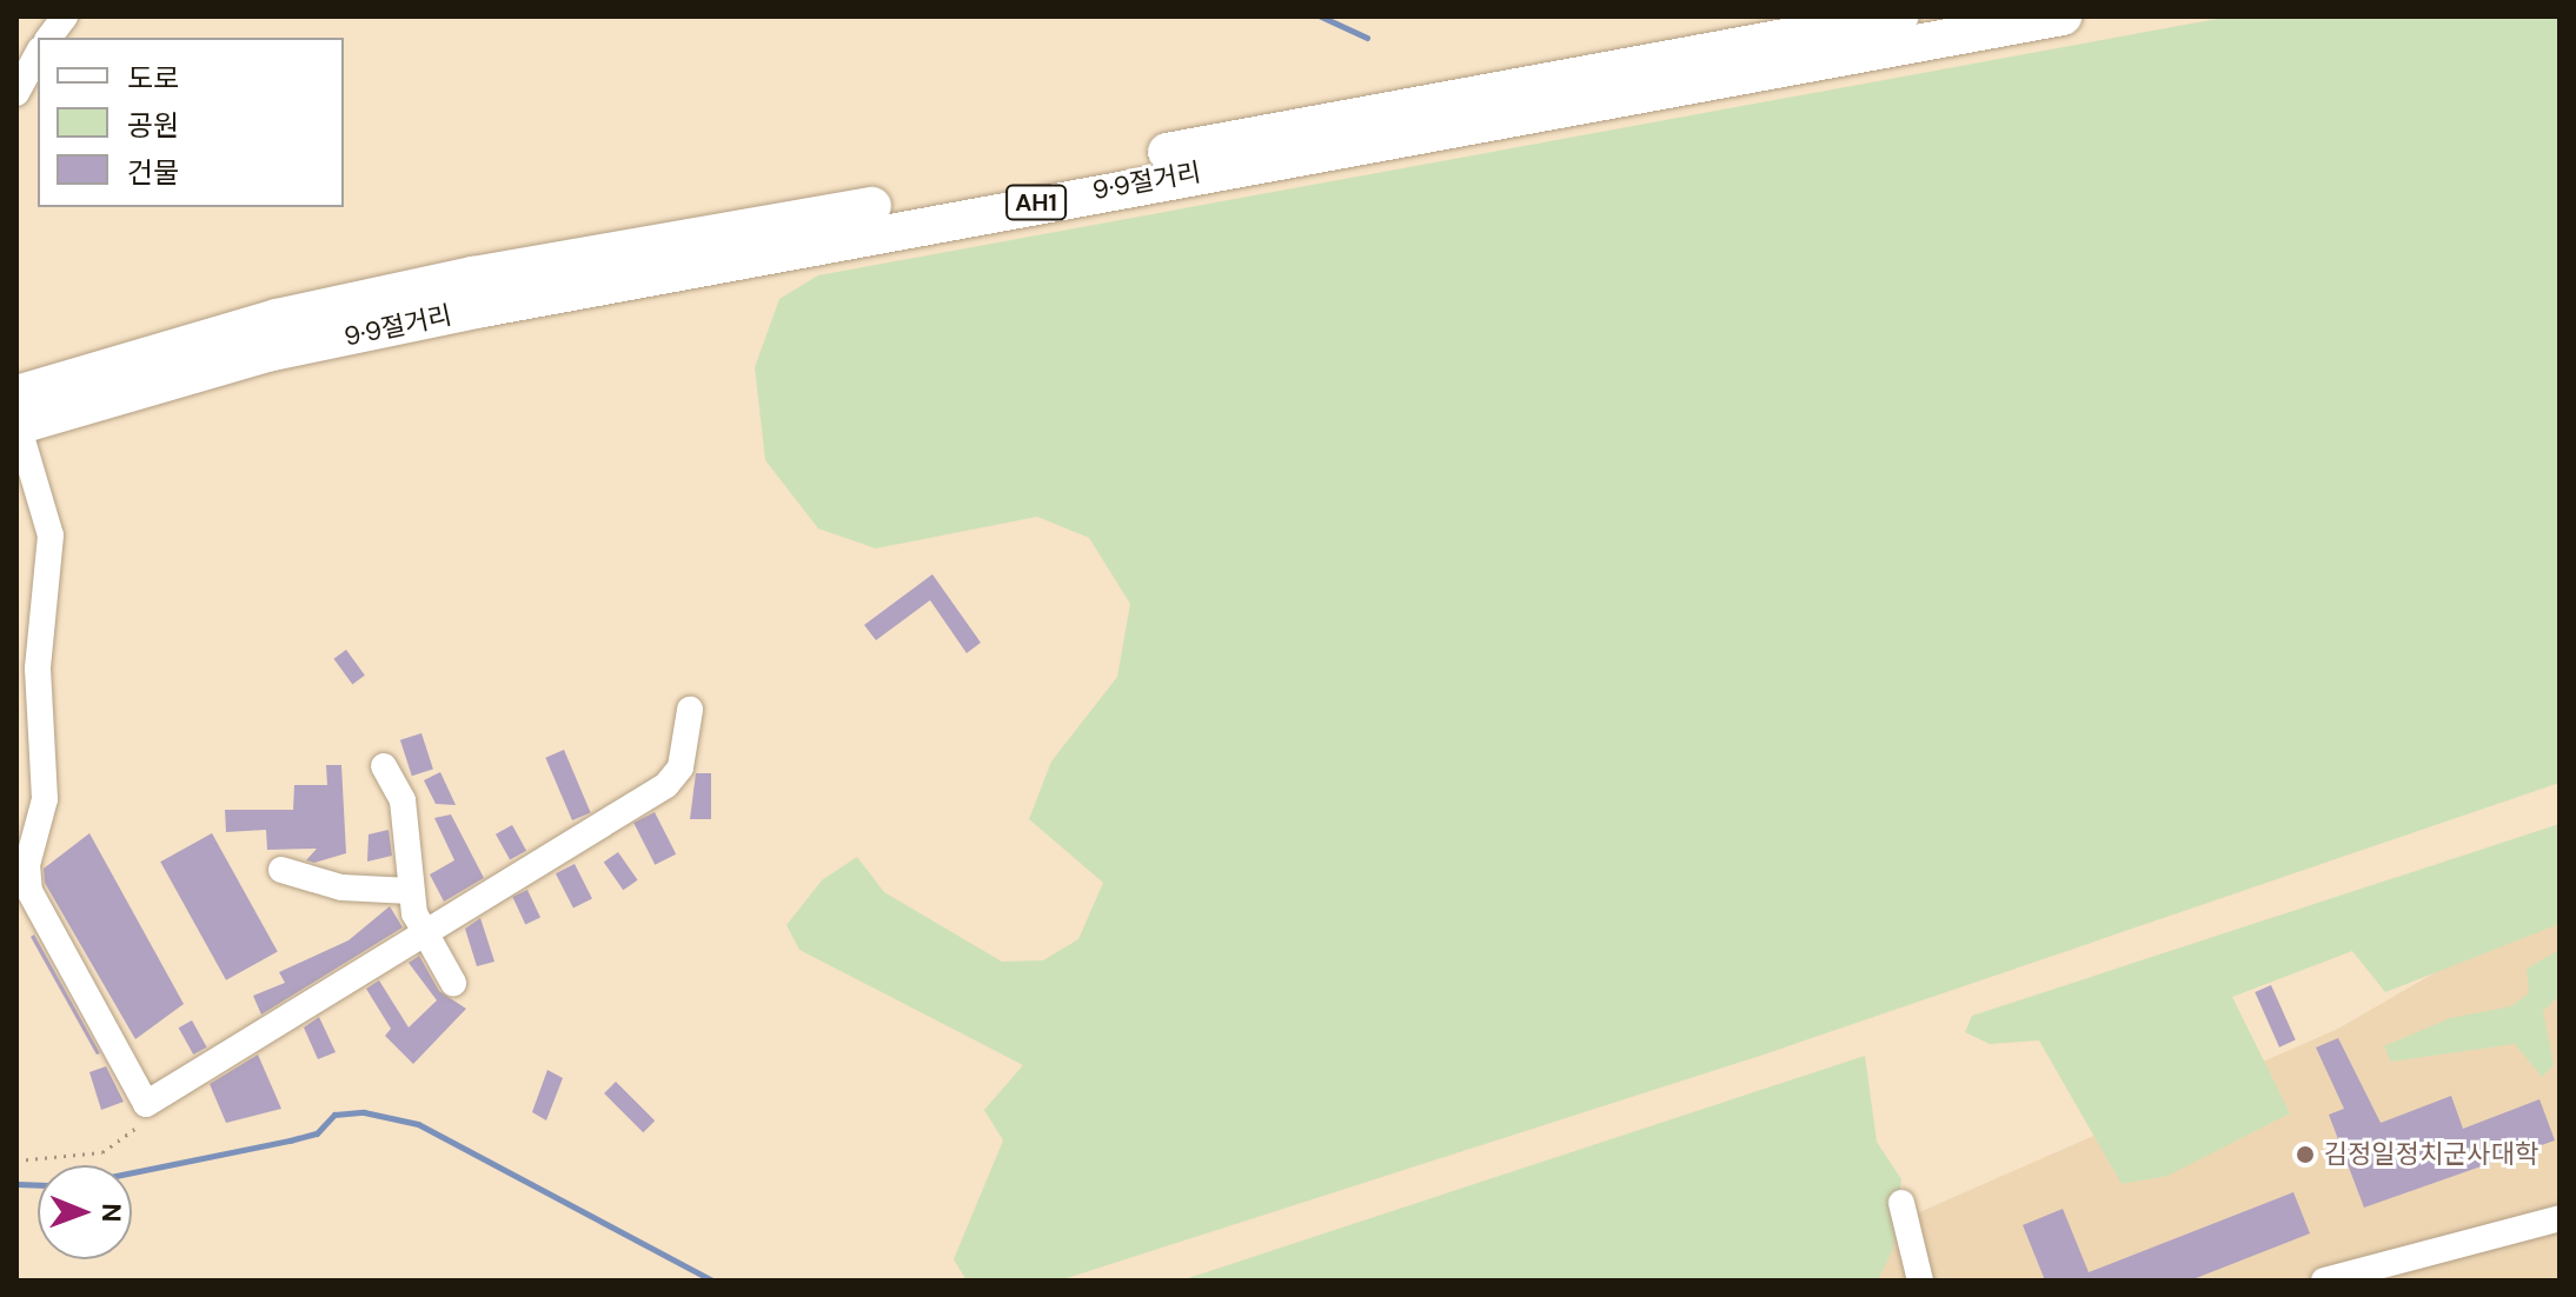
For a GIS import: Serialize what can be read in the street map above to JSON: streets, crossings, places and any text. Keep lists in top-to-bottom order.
{
  "streets": {
    "highway": ["9·9절거리", "AH1"]
  },
  "places": ["김정일정치군사대학"],
  "legend": ["도로", "공원", "건물"],
  "north": "right"
}
